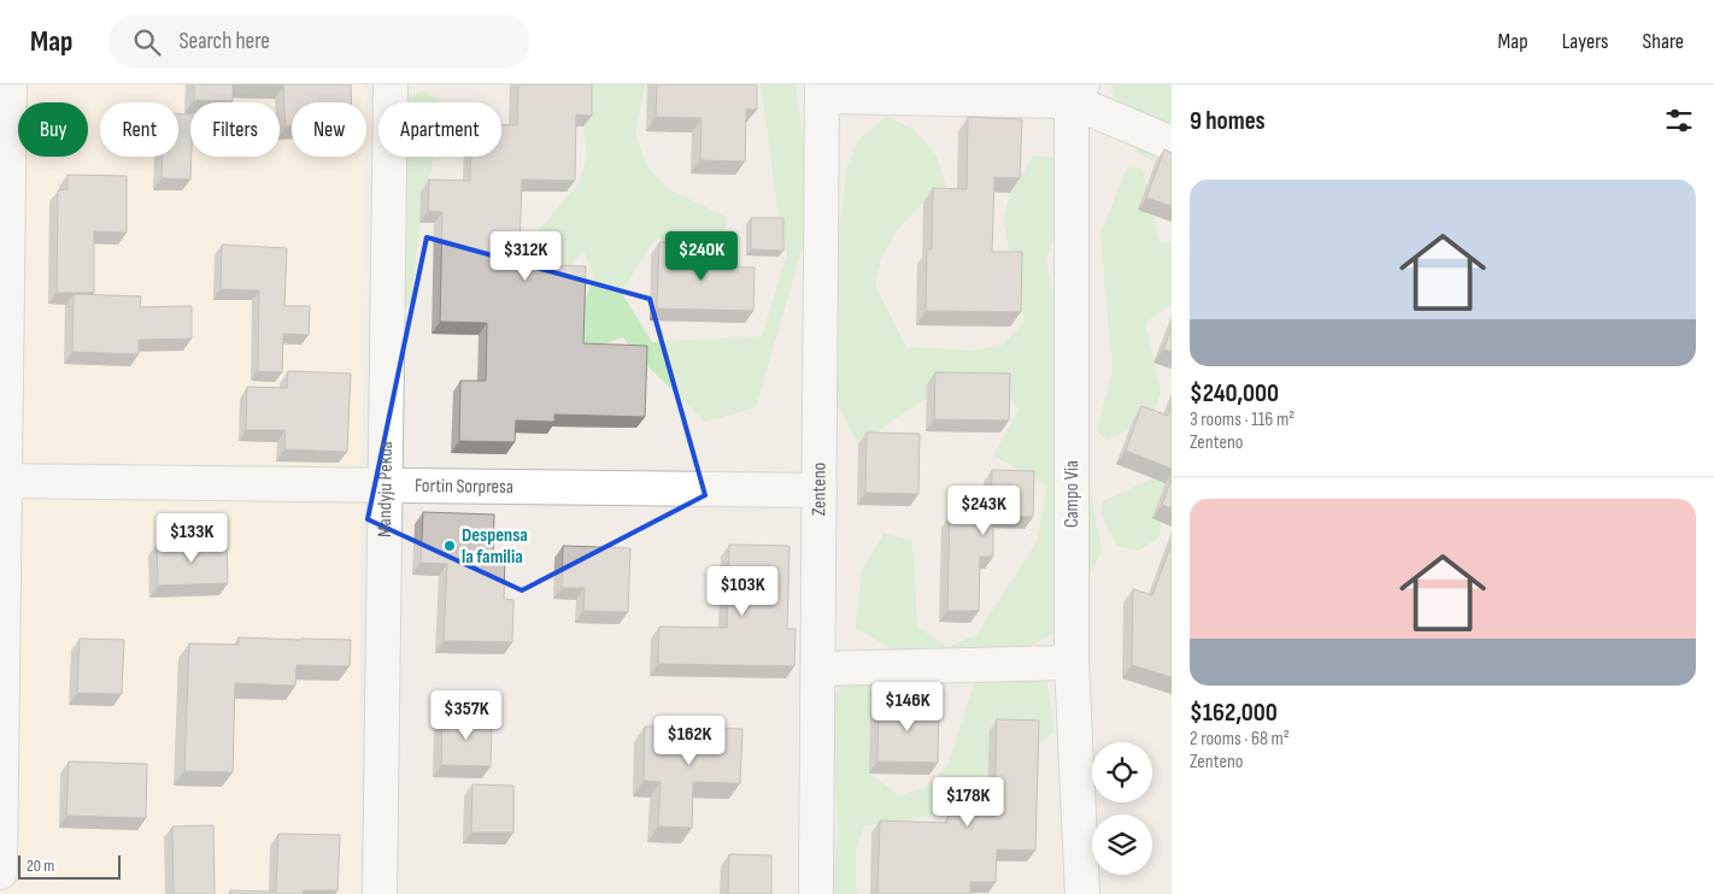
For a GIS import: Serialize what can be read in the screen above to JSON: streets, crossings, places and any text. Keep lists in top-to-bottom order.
{
  "streets": {
    "street": [
      "Fortin Sorpresa",
      "Mandyju Pekua",
      "Zenteno",
      "Campo Via"
    ]
  },
  "crossings": [
    ["Fortin Sorpresa", "Mandyju Pekua"],
    ["Fortin Sorpresa", "Zenteno"]
  ],
  "places": ["Despensa la familia"],
  "scale_bar": "20 m",
  "page": {
    "header": "Map",
    "search": "Search here",
    "nav": ["Map", "Layers", "Share"],
    "heading": "9 homes",
    "chip": [
      "Buy",
      "Rent",
      "Filters",
      "New",
      "Apartment"
    ],
    "list": [
      {
        "name": "$240,000",
        "note": "3 rooms · 116 m² · Zenteno"
      },
      {
        "name": "$162,000",
        "note": "2 rooms · 68 m² · Zenteno"
      }
    ],
    "price": [
      "$312K",
      "$240K",
      "$243K",
      "$133K",
      "$103K",
      "$146K",
      "$357K",
      "$162K",
      "$178K"
    ],
    "scale": "20 m"
  }
}
